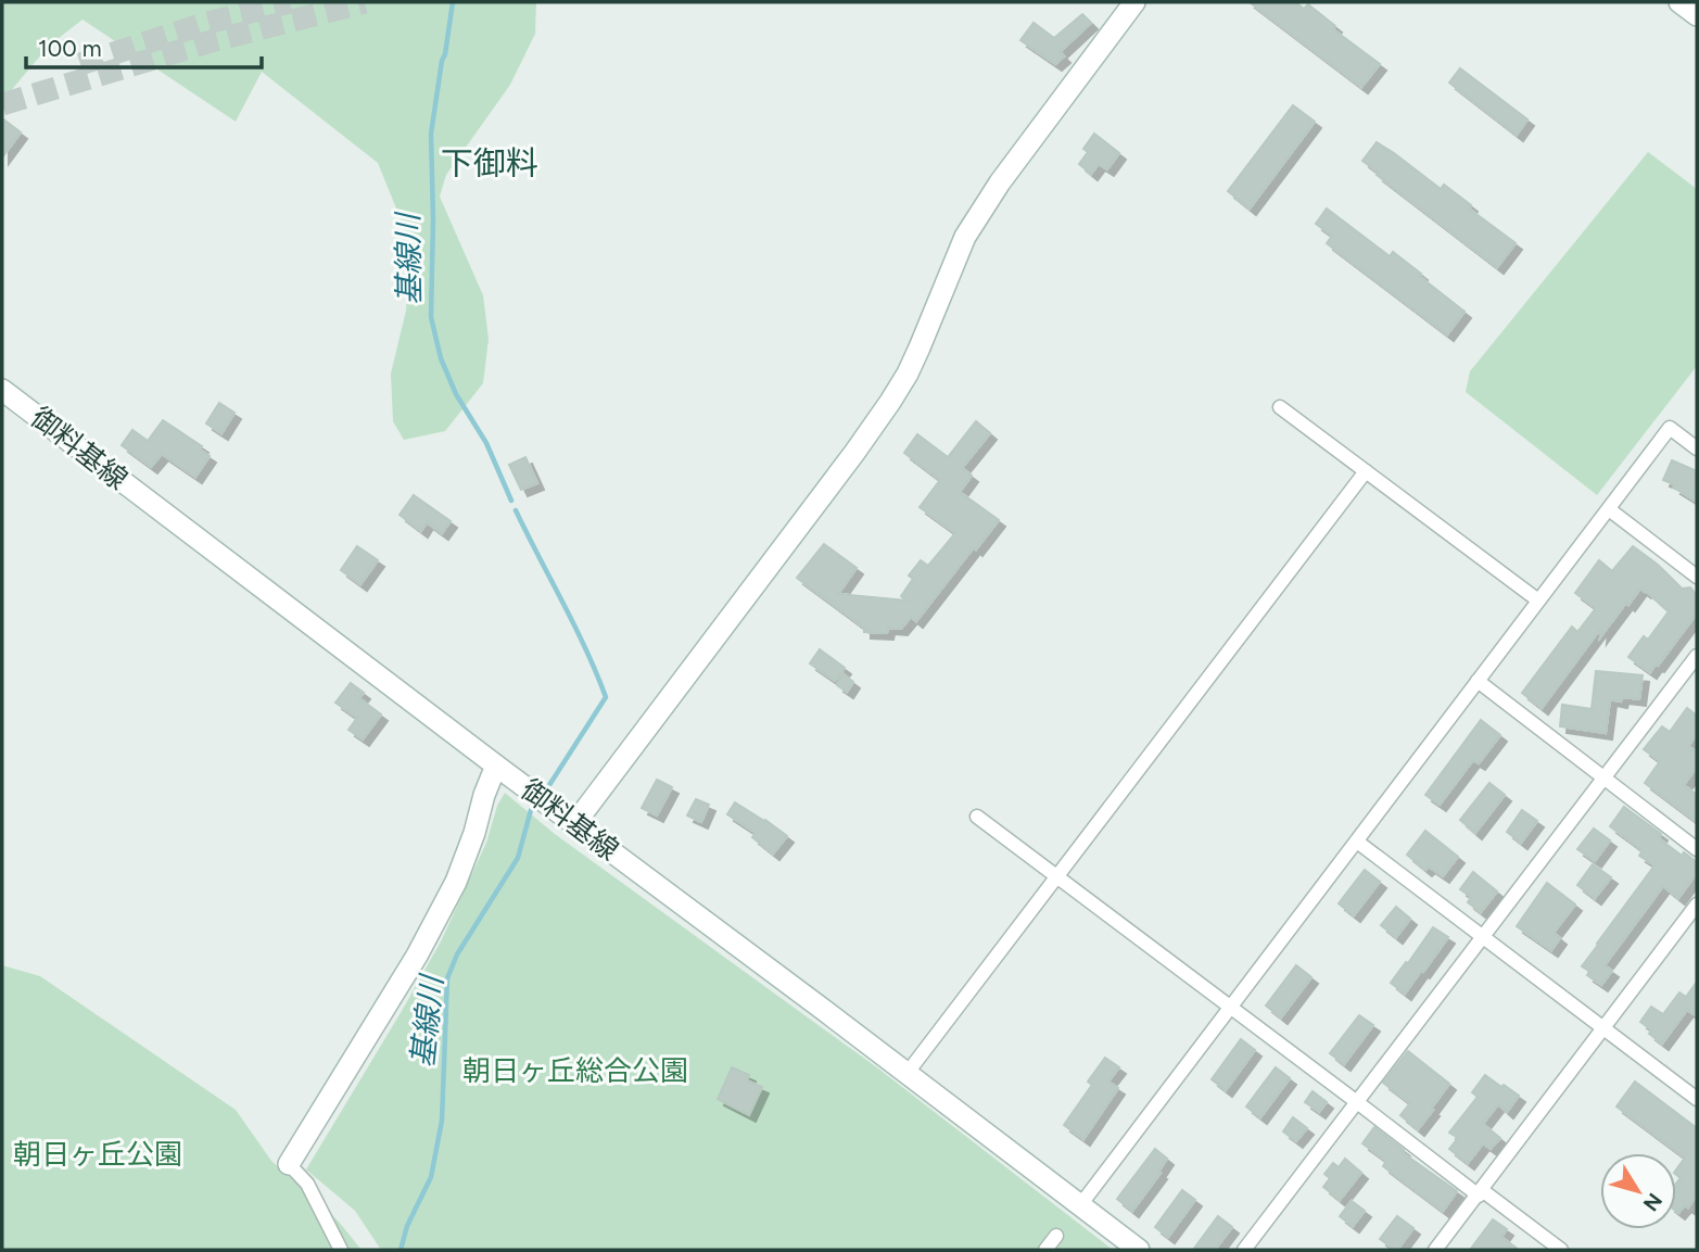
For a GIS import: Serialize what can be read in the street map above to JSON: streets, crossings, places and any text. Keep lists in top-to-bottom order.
{
  "streets": {
    "street": ["御料基線"]
  },
  "districts": ["下御料"],
  "water": ["基線川"],
  "parks": ["朝日ヶ丘総合公園", "朝日ヶ丘公園"],
  "scale_bar": "100 m",
  "north": "bottom right"
}
